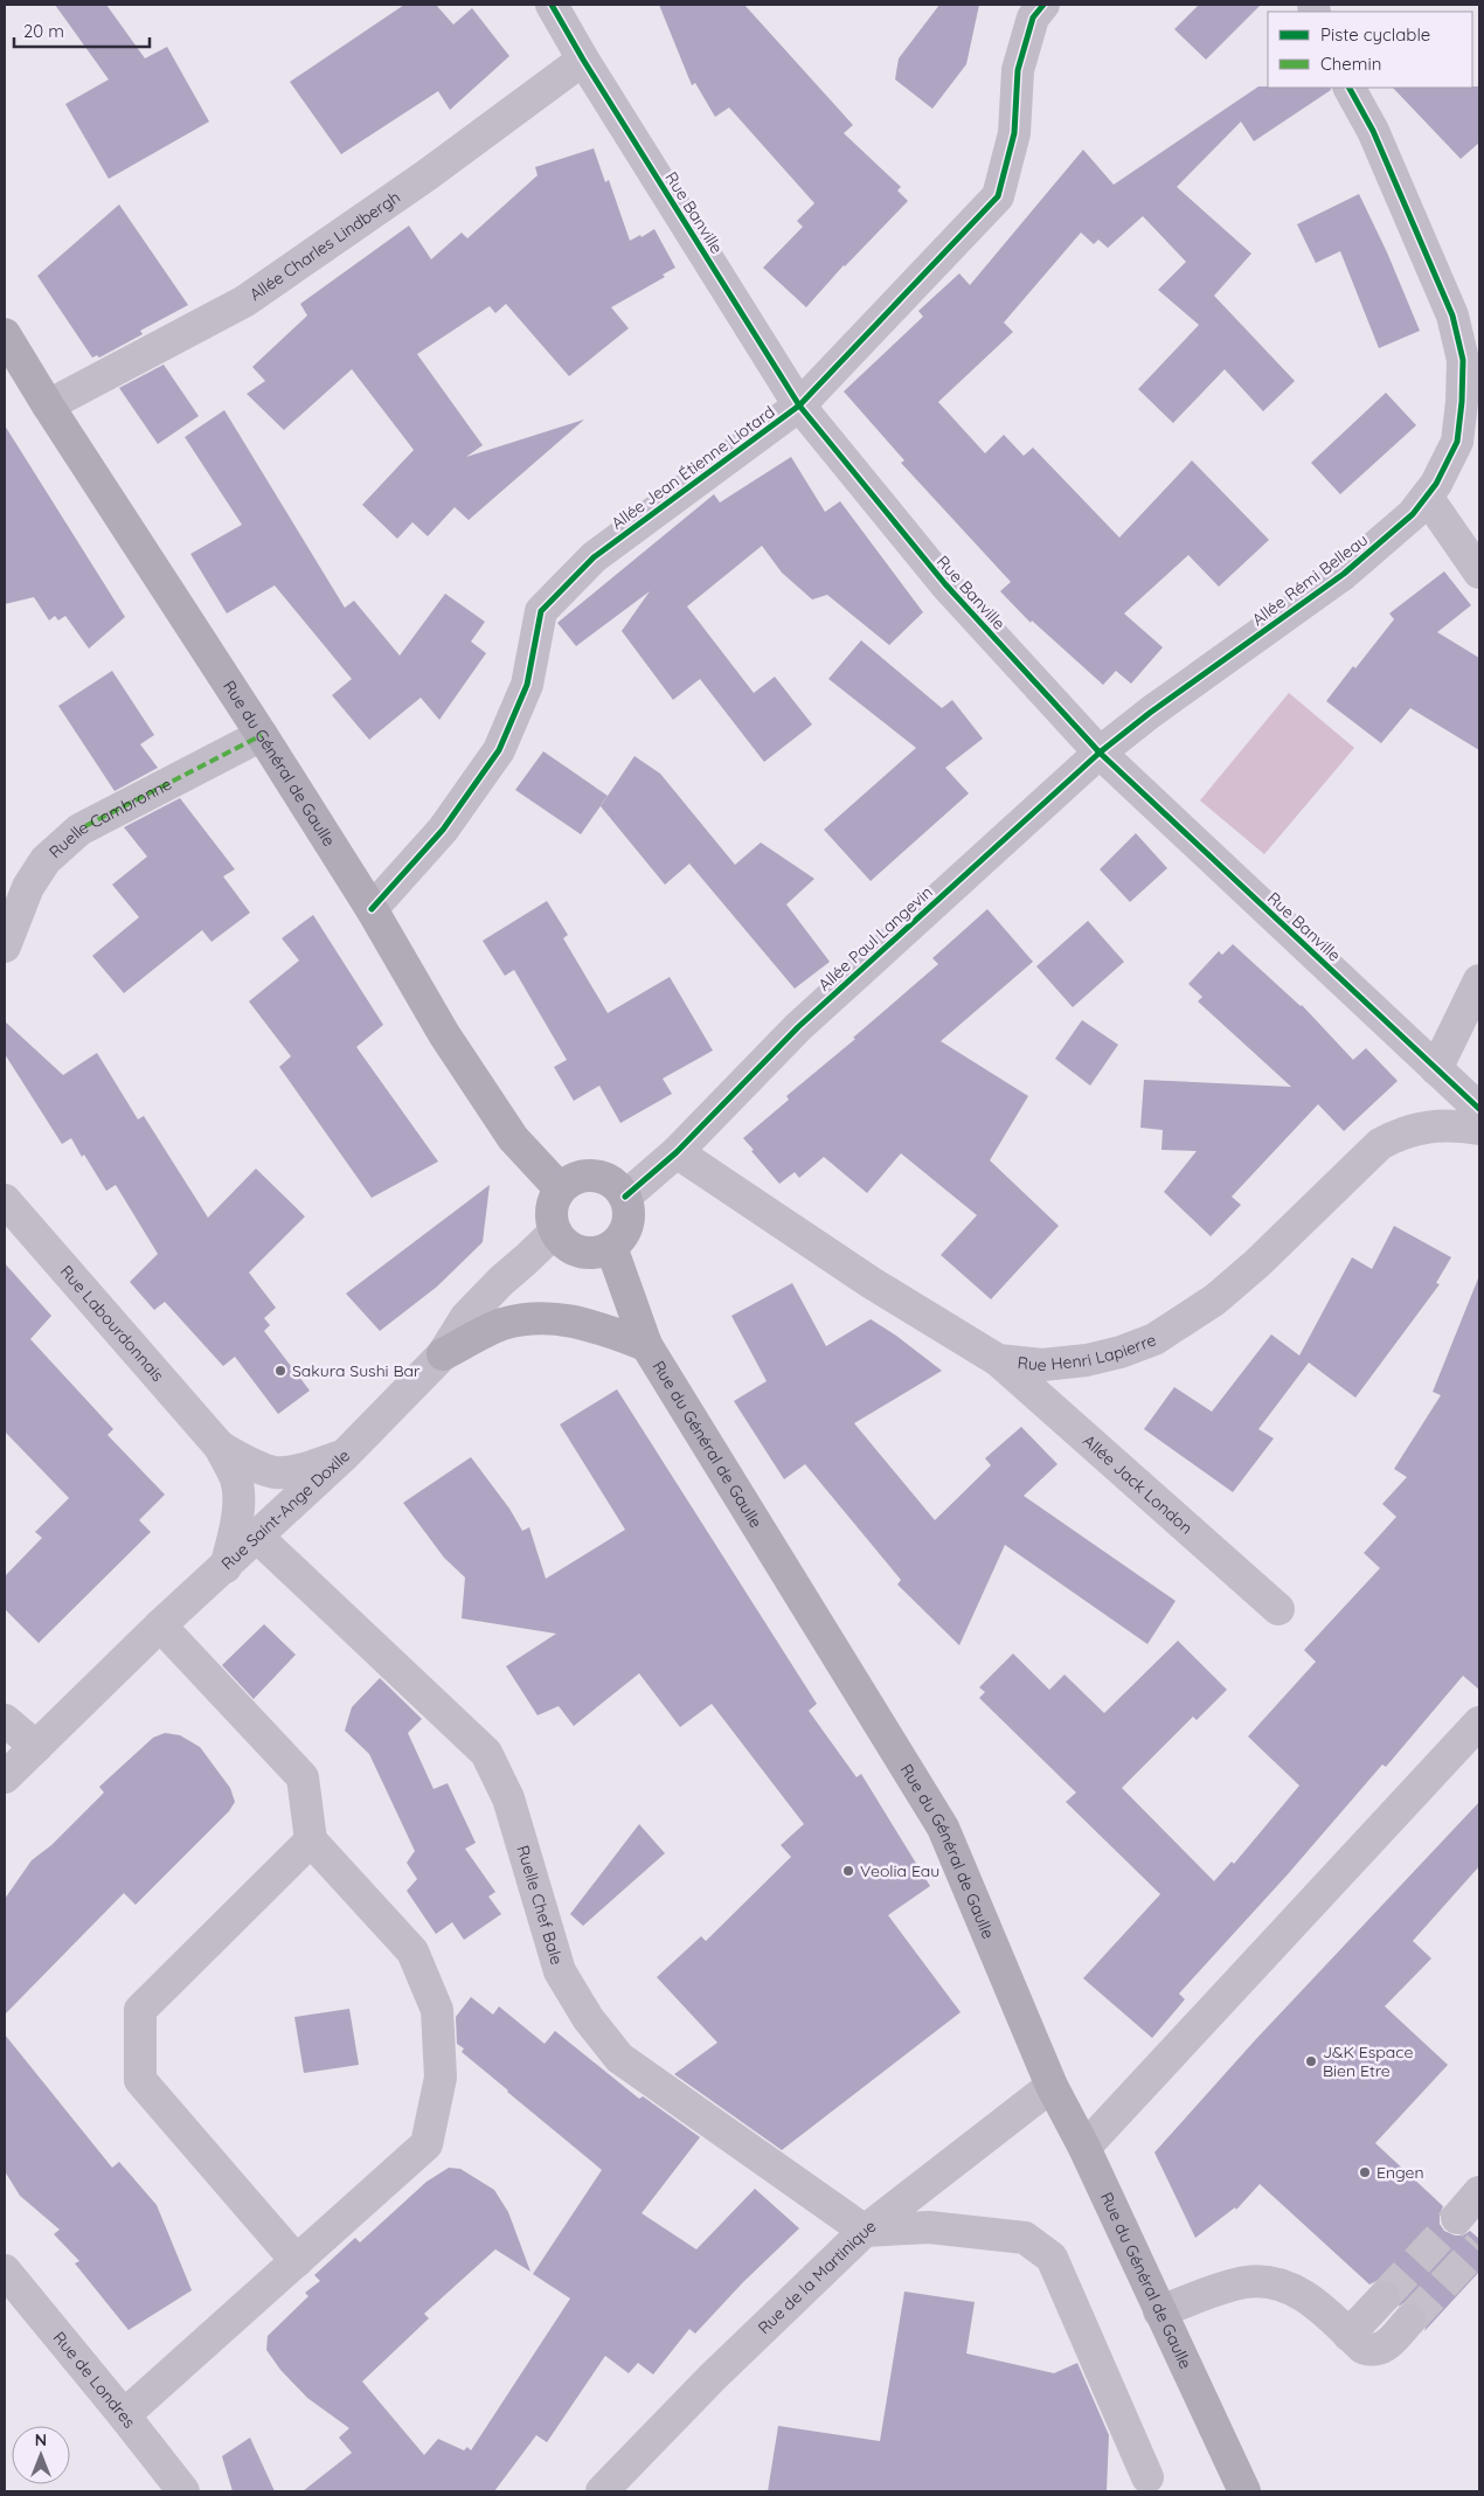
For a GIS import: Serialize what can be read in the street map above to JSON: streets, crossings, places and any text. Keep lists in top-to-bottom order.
{
  "streets": {
    "main road": ["Rue du Général de Gaulle"],
    "street": [
      "Rue Banville",
      "Allée Charles Lindbergh",
      "Allée Jean Étienne Liotard",
      "Allée Rémi Belleau",
      "Ruelle Cambronne",
      "Allée Paul Langevin",
      "Rue Labourdonnais",
      "Rue Henri Lapierre",
      "Allée Jack London",
      "Rue Saint-Ange Doxile",
      "Ruelle Chef Bale",
      "Rue de la Martinique",
      "Rue de Londres"
    ]
  },
  "crossings": [
    ["Rue Banville", "Allée Charles Lindbergh"],
    ["Rue Banville", "Allée Jean Étienne Liotard"],
    ["Rue Banville", "Allée Rémi Belleau"],
    ["Rue Banville", "Allée Paul Langevin"],
    ["Allée Charles Lindbergh", "Rue du Général de Gaulle"],
    ["Allée Jean Étienne Liotard", "Rue du Général de Gaulle"],
    ["Allée Rémi Belleau", "Allée Paul Langevin"],
    ["Rue du Général de Gaulle", "Ruelle Cambronne"],
    ["Rue du Général de Gaulle", "Allée Paul Langevin"],
    ["Rue du Général de Gaulle", "Rue Saint-Ange Doxile"],
    ["Rue du Général de Gaulle", "Rue de la Martinique"],
    ["Allée Paul Langevin", "Rue Henri Lapierre"],
    ["Allée Paul Langevin", "Rue Saint-Ange Doxile"],
    ["Rue Henri Lapierre", "Allée Jack London"],
    ["Rue Saint-Ange Doxile", "Ruelle Chef Bale"],
    ["Ruelle Chef Bale", "Rue de la Martinique"]
  ],
  "places": [
    "Sakura Sushi Bar",
    "Veolia Eau",
    "J&K Espace Bien Etre",
    "Engen"
  ],
  "legend": ["Piste cyclable", "Chemin"],
  "scale_bar": "20 m",
  "north": "top"
}
